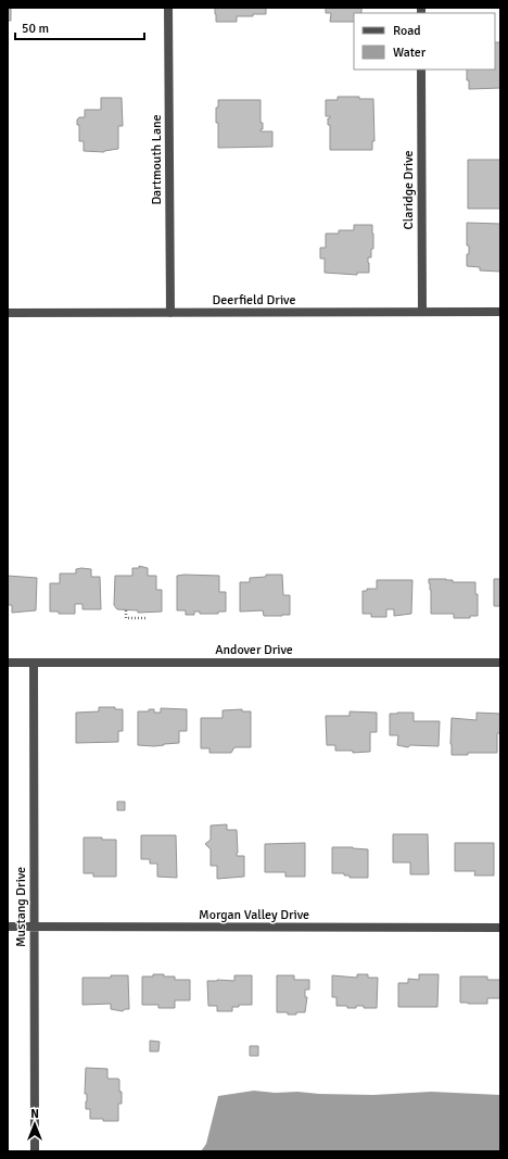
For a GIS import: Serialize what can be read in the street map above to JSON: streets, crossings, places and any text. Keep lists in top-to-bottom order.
{
  "streets": {
    "street": [
      "Dartmouth Lane",
      "Claridge Drive",
      "Deerfield Drive",
      "Andover Drive",
      "Mustang Drive",
      "Morgan Valley Drive"
    ]
  },
  "crossings": [
    ["Dartmouth Lane", "Deerfield Drive"],
    ["Claridge Drive", "Deerfield Drive"],
    ["Andover Drive", "Mustang Drive"],
    ["Mustang Drive", "Morgan Valley Drive"]
  ],
  "legend": ["Road", "Water"],
  "scale_bar": "50 m",
  "north": "top"
}
